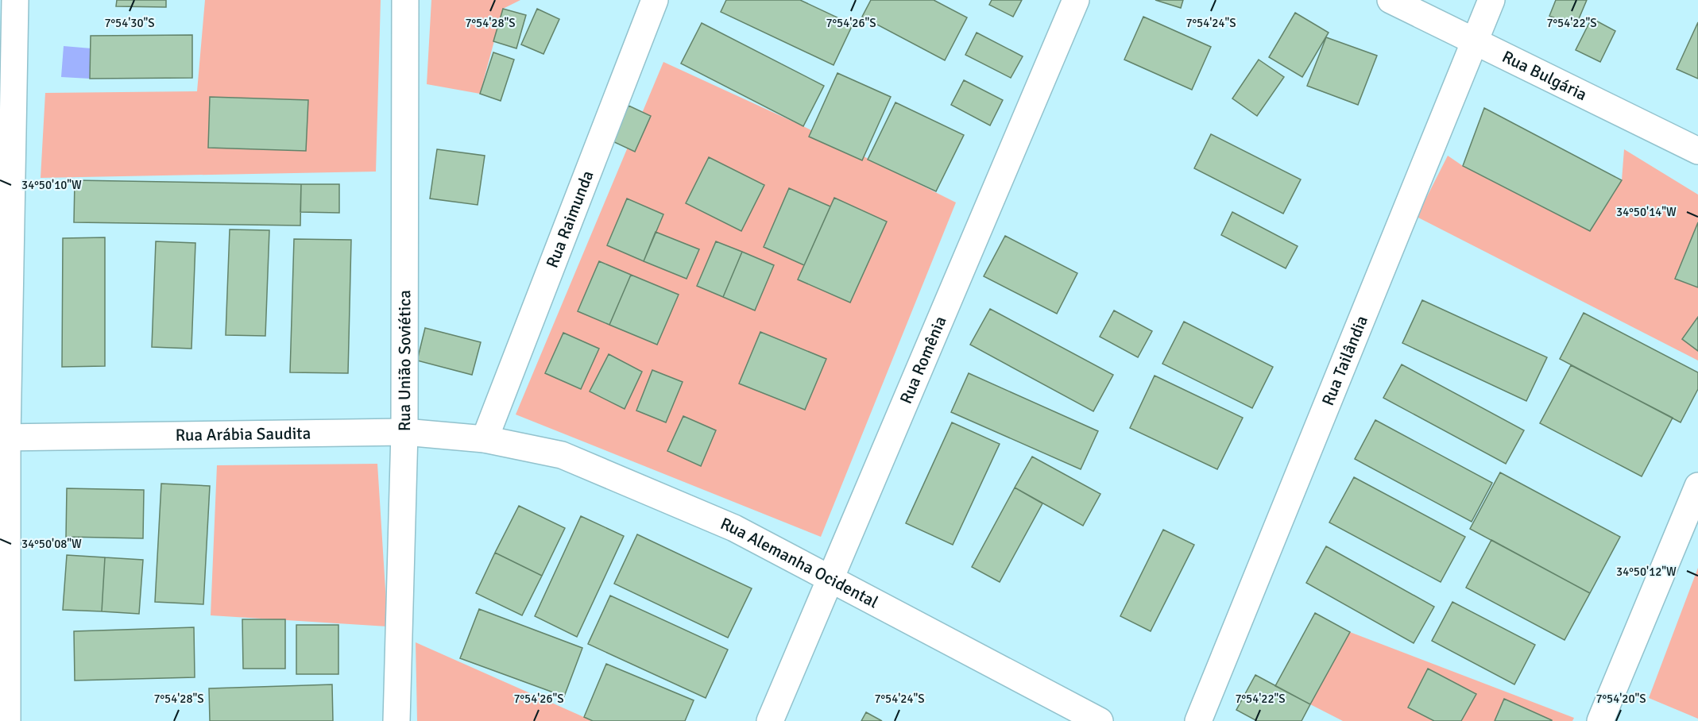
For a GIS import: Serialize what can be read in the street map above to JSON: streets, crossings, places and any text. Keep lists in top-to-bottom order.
{
  "streets": {
    "street": [
      "Rua Bulgária",
      "Rua Raimunda",
      "Rua União Soviética",
      "Rua Romênia",
      "Rua Tailândia",
      "Rua Arábia Saudita",
      "Rua Alemanha Ocidental"
    ]
  },
  "crossings": [
    ["Rua Bulgária", "Rua Tailândia"],
    ["Rua Raimunda", "Rua Arábia Saudita"],
    ["Rua Raimunda", "Rua Alemanha Ocidental"],
    ["Rua União Soviética", "Rua Arábia Saudita"],
    ["Rua Romênia", "Rua Alemanha Ocidental"],
    ["Rua Arábia Saudita", "Rua Alemanha Ocidental"]
  ],
  "coordinates": [
    "7°54'30\"S",
    "7°54'28\"S",
    "7°54'26\"S",
    "7°54'24\"S",
    "7°54'22\"S",
    "34°50'10\"W",
    "34°50'14\"W",
    "34°50'08\"W",
    "34°50'12\"W",
    "7°54'20\"S"
  ]
}
